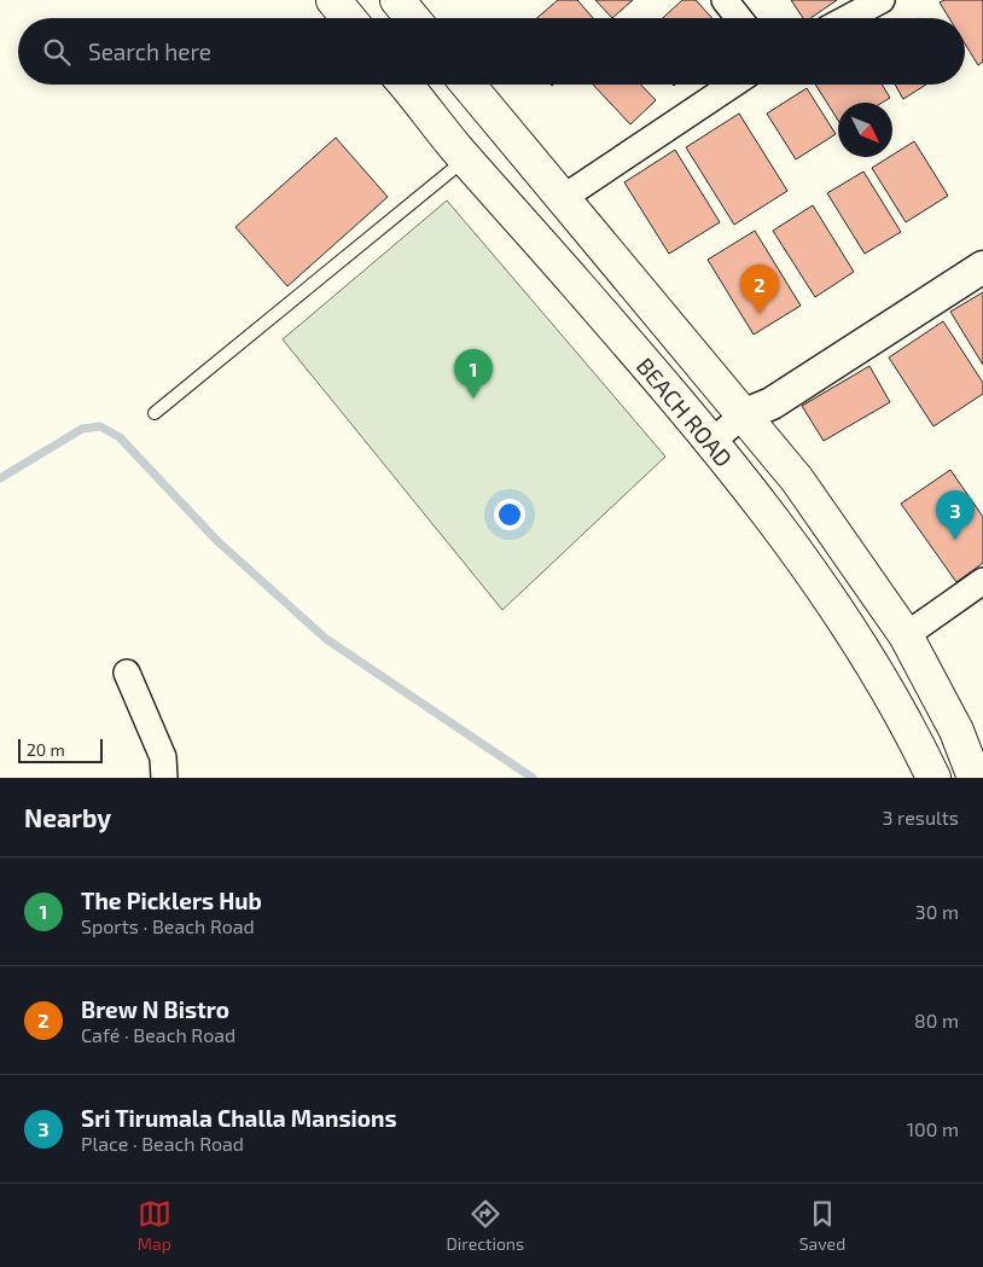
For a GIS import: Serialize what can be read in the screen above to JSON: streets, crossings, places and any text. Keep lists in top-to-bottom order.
{
  "streets": {
    "main road": ["BEACH ROAD"]
  },
  "scale_bar": "20 m",
  "north": "bottom right",
  "page": {
    "search": "Search here",
    "pins": ["2", "1", "3"],
    "scale": "20 m",
    "heading": ["Nearby", "3 results"],
    "list": [
      {
        "mark": "1",
        "name": "The Picklers Hub",
        "note": "Sports · Beach Road",
        "value": "30 m"
      },
      {
        "mark": "2",
        "name": "Brew N Bistro",
        "note": "Café · Beach Road",
        "value": "80 m"
      },
      {
        "mark": "3",
        "name": "Sri Tirumala Challa Mansions",
        "note": "Place · Beach Road",
        "value": "100 m"
      }
    ],
    "nav": ["Map", "Directions", "Saved"]
  }
}
